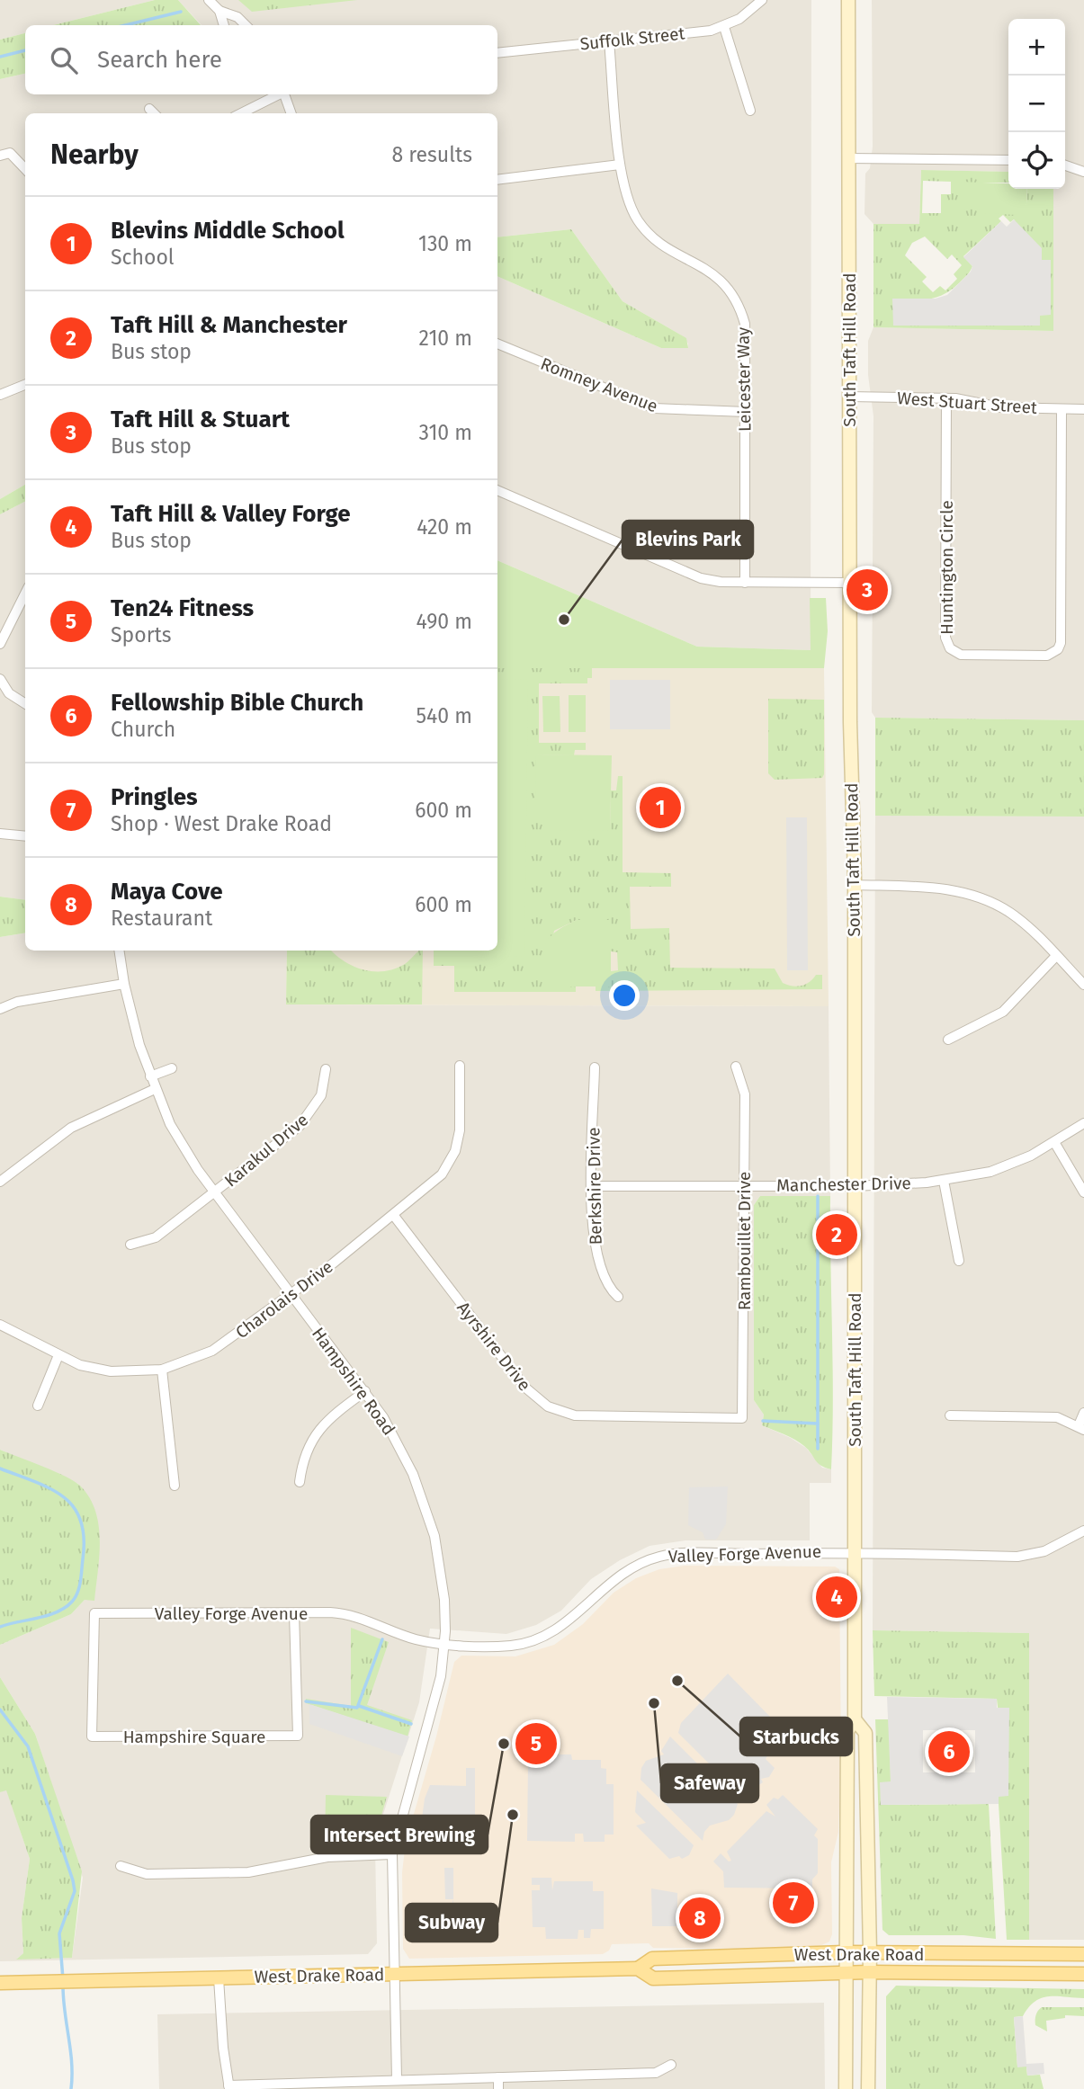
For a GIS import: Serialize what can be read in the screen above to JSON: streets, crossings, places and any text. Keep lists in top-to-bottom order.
{
  "streets": {
    "main road": ["South Taft Hill Road", "West Drake Road"],
    "street": [
      "Suffolk Street",
      "Leicester Way",
      "Romney Avenue",
      "West Stuart Street",
      "Huntington Circle",
      "Karakul Drive",
      "Manchester Drive",
      "Berkshire Drive",
      "Rambouillet Drive",
      "Charolais Drive",
      "Ayrshire Drive",
      "Hampshire Road",
      "Valley Forge Avenue",
      "Hampshire Square"
    ]
  },
  "crossings": [
    ["Suffolk Street", "Leicester Way"],
    ["South Taft Hill Road", "West Stuart Street"],
    ["South Taft Hill Road", "Manchester Drive"],
    ["South Taft Hill Road", "Valley Forge Avenue"],
    ["South Taft Hill Road", "West Drake Road"],
    ["Leicester Way", "Romney Avenue"],
    ["West Stuart Street", "Huntington Circle"],
    ["Karakul Drive", "Hampshire Road"],
    ["Manchester Drive", "Berkshire Drive"],
    ["Manchester Drive", "Rambouillet Drive"],
    ["Rambouillet Drive", "Ayrshire Drive"],
    ["Charolais Drive", "Ayrshire Drive"],
    ["Charolais Drive", "Hampshire Road"],
    ["Hampshire Road", "Valley Forge Avenue"],
    ["Hampshire Road", "West Drake Road"],
    ["Valley Forge Avenue", "Hampshire Square"]
  ],
  "places": [
    "Blevins Park",
    "Starbucks",
    "Safeway",
    "Intersect Brewing",
    "Subway"
  ],
  "page": {
    "map_buttons": ["+", "−"],
    "search": "Search here",
    "heading": ["Nearby", "8 results"],
    "list": [
      {
        "mark": "1",
        "name": "Blevins Middle School",
        "note": "School",
        "value": "130 m"
      },
      {
        "mark": "2",
        "name": "Taft Hill & Manchester",
        "note": "Bus stop",
        "value": "210 m"
      },
      {
        "mark": "3",
        "name": "Taft Hill & Stuart",
        "note": "Bus stop",
        "value": "310 m"
      },
      {
        "mark": "4",
        "name": "Taft Hill & Valley Forge",
        "note": "Bus stop",
        "value": "420 m"
      },
      {
        "mark": "5",
        "name": "Ten24 Fitness",
        "note": "Sports",
        "value": "490 m"
      },
      {
        "mark": "6",
        "name": "Fellowship Bible Church",
        "note": "Church",
        "value": "540 m"
      },
      {
        "mark": "7",
        "name": "Pringles",
        "note": "Shop · West Drake Road",
        "value": "600 m"
      },
      {
        "mark": "8",
        "name": "Maya Cove",
        "note": "Restaurant",
        "value": "600 m"
      }
    ],
    "pins": [
      "3",
      "1",
      "2",
      "4",
      "5",
      "6",
      "7",
      "8"
    ]
  }
}
